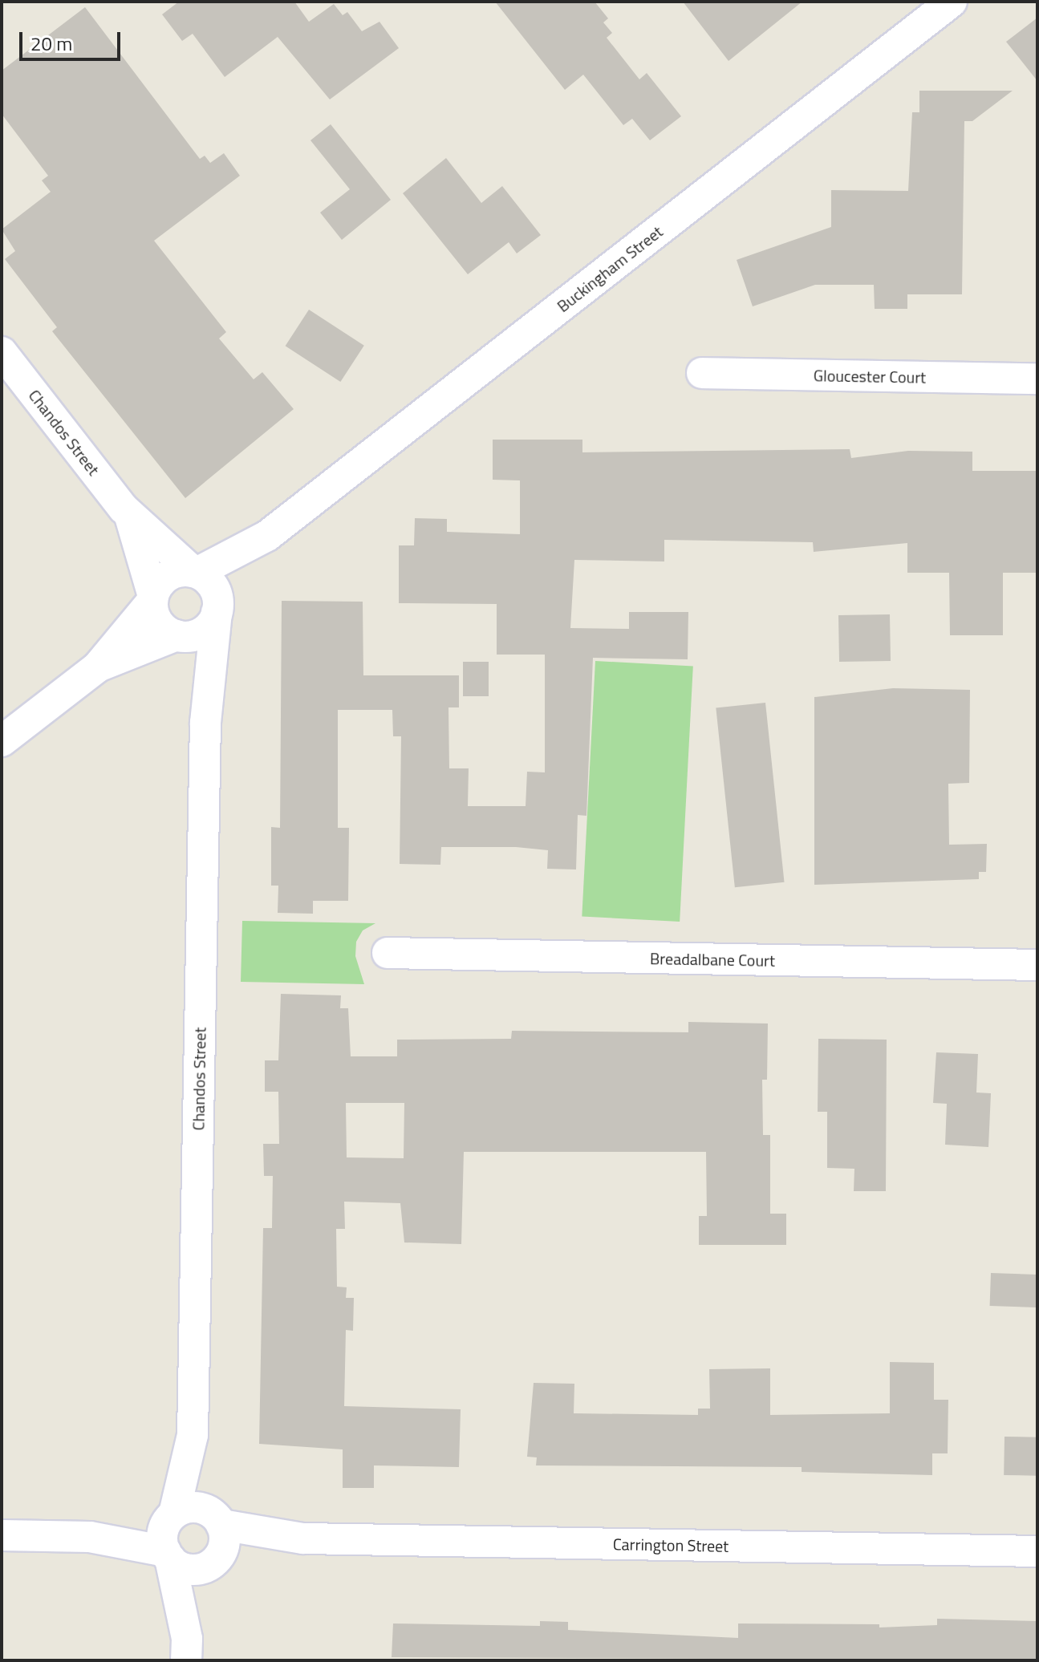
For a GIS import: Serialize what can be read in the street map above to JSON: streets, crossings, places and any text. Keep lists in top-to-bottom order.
{
  "streets": {
    "street": [
      "Buckingham Street",
      "Gloucester Court",
      "Chandos Street",
      "Breadalbane Court",
      "Carrington Street"
    ]
  },
  "crossings": [
    ["Buckingham Street", "Chandos Street"]
  ],
  "scale_bar": "20 m"
}
